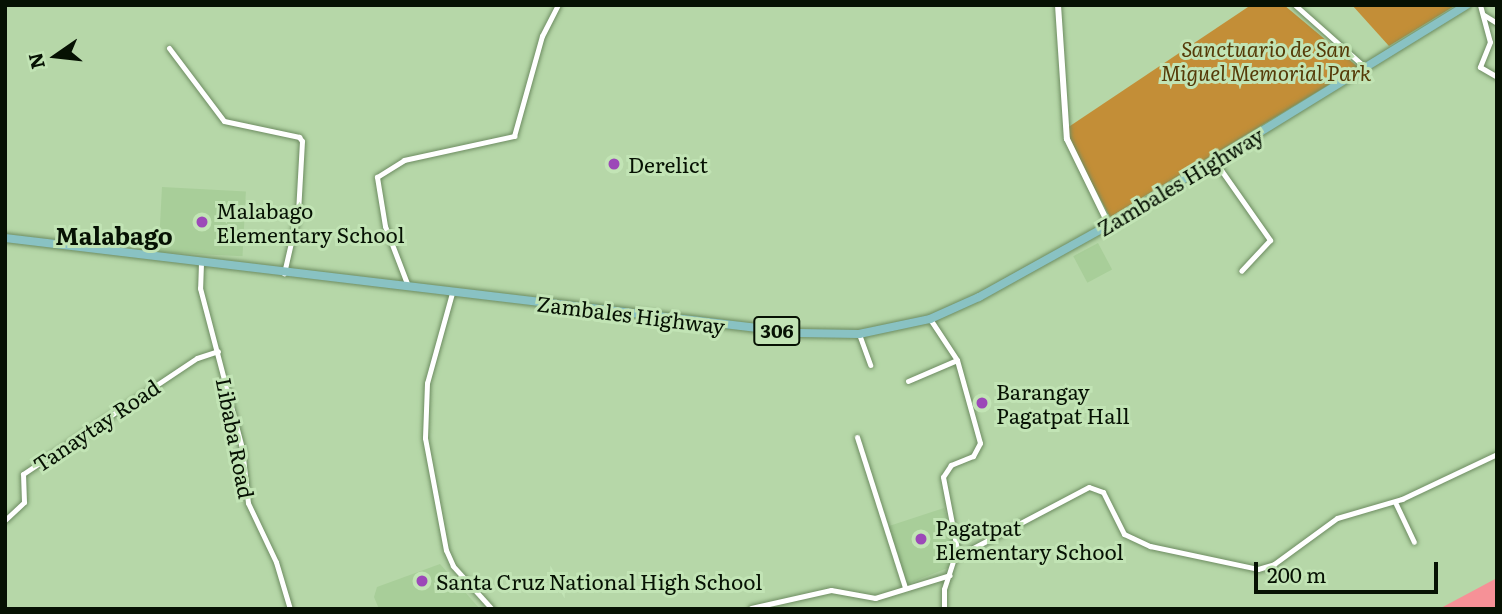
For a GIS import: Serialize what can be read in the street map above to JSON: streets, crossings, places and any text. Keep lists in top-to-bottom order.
{
  "streets": {
    "main road": ["Zambales Highway", "306"],
    "street": ["Tanaytay Road", "Libaba Road"]
  },
  "crossings": [
    ["Zambales Highway", "Libaba Road"],
    ["Tanaytay Road", "Libaba Road"]
  ],
  "districts": ["Malabago"],
  "parks": ["Sanctuario de San Miguel Memorial Park"],
  "places": [
    "Derelict",
    "Malabago Elementary School",
    "Barangay Pagatpat Hall",
    "Pagatpat Elementary School",
    "Santa Cruz National High School"
  ],
  "scale_bar": "200 m",
  "north": "left"
}
